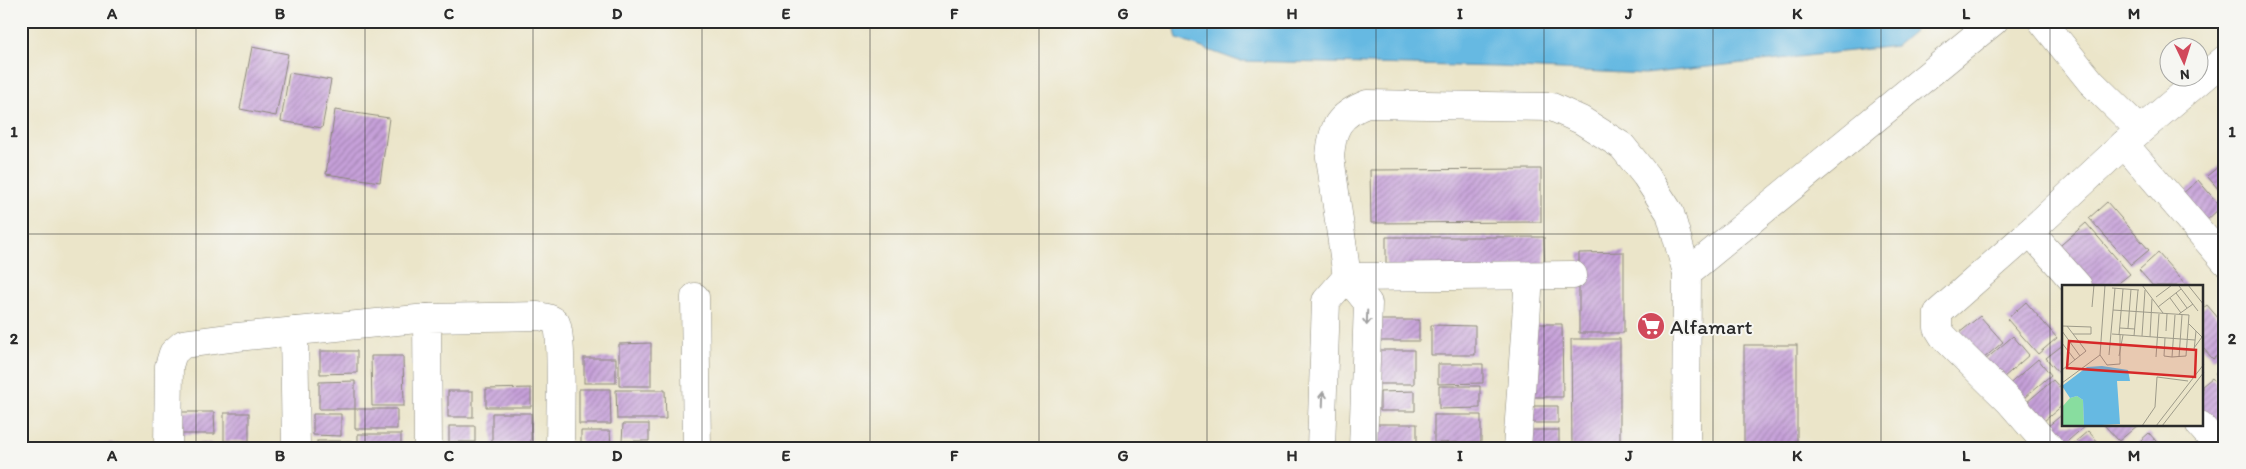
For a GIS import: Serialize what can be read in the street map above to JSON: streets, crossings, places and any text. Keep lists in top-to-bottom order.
{
  "places": {
    "supermarket": ["Alfamart"]
  },
  "north": "bottom",
  "grid": {
    "columns": [
      "A",
      "B",
      "C",
      "D",
      "E",
      "F",
      "G",
      "H",
      "I",
      "J",
      "K",
      "L",
      "M"
    ],
    "rows": ["1", "2"]
  }
}
